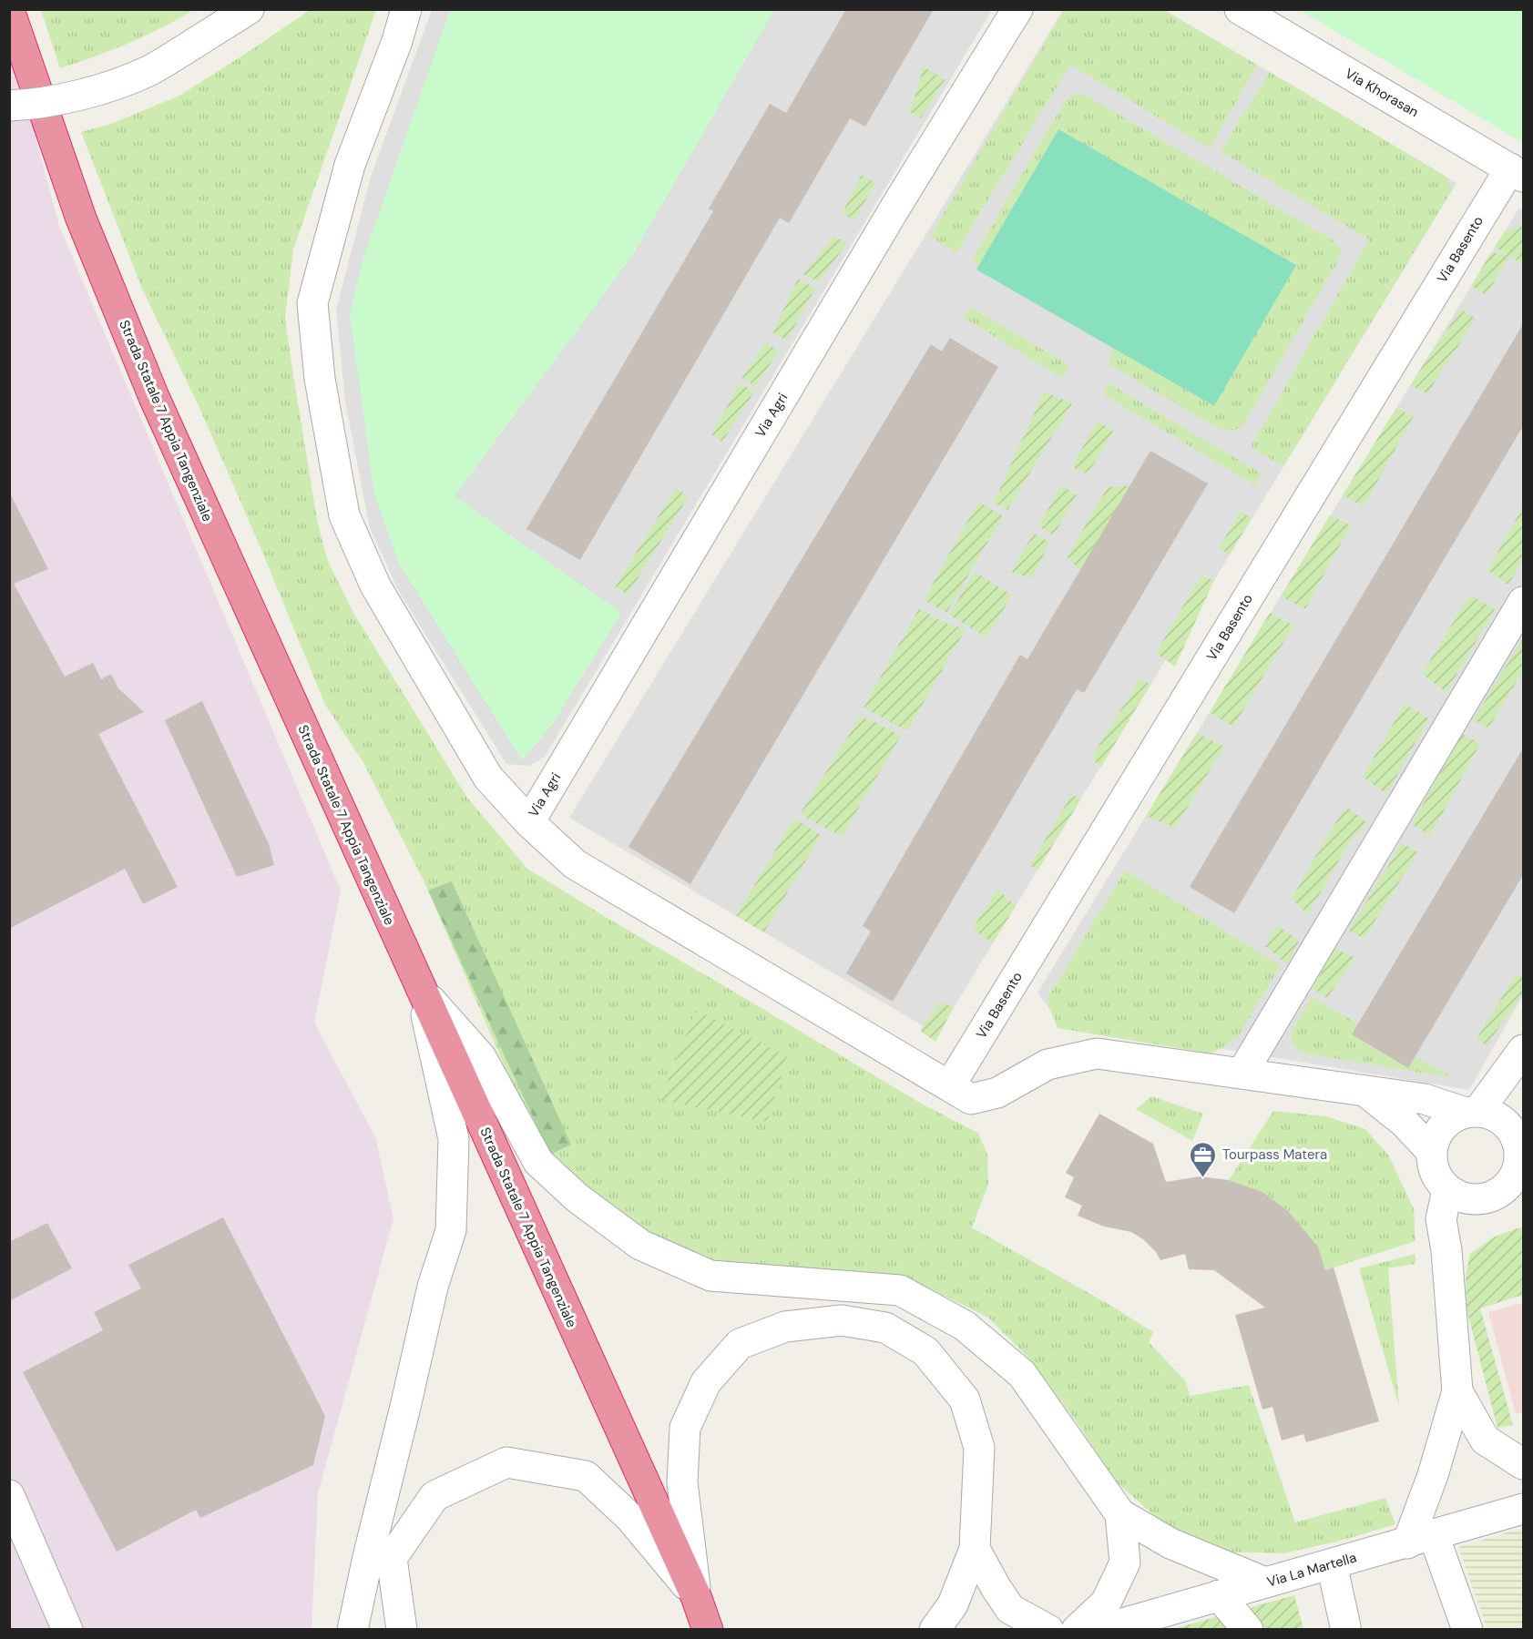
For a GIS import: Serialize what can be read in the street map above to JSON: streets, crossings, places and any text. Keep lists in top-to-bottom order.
{
  "streets": {
    "highway": ["Strada Statale 7 Appia Tangenziale"],
    "street": [
      "Via Khorasan",
      "Via Basento",
      "Via Agri",
      "Via La Martella"
    ]
  },
  "crossings": [
    ["Via Khorasan", "Via Basento"]
  ],
  "places": {
    "office": ["Tourpass Matera"]
  }
}
